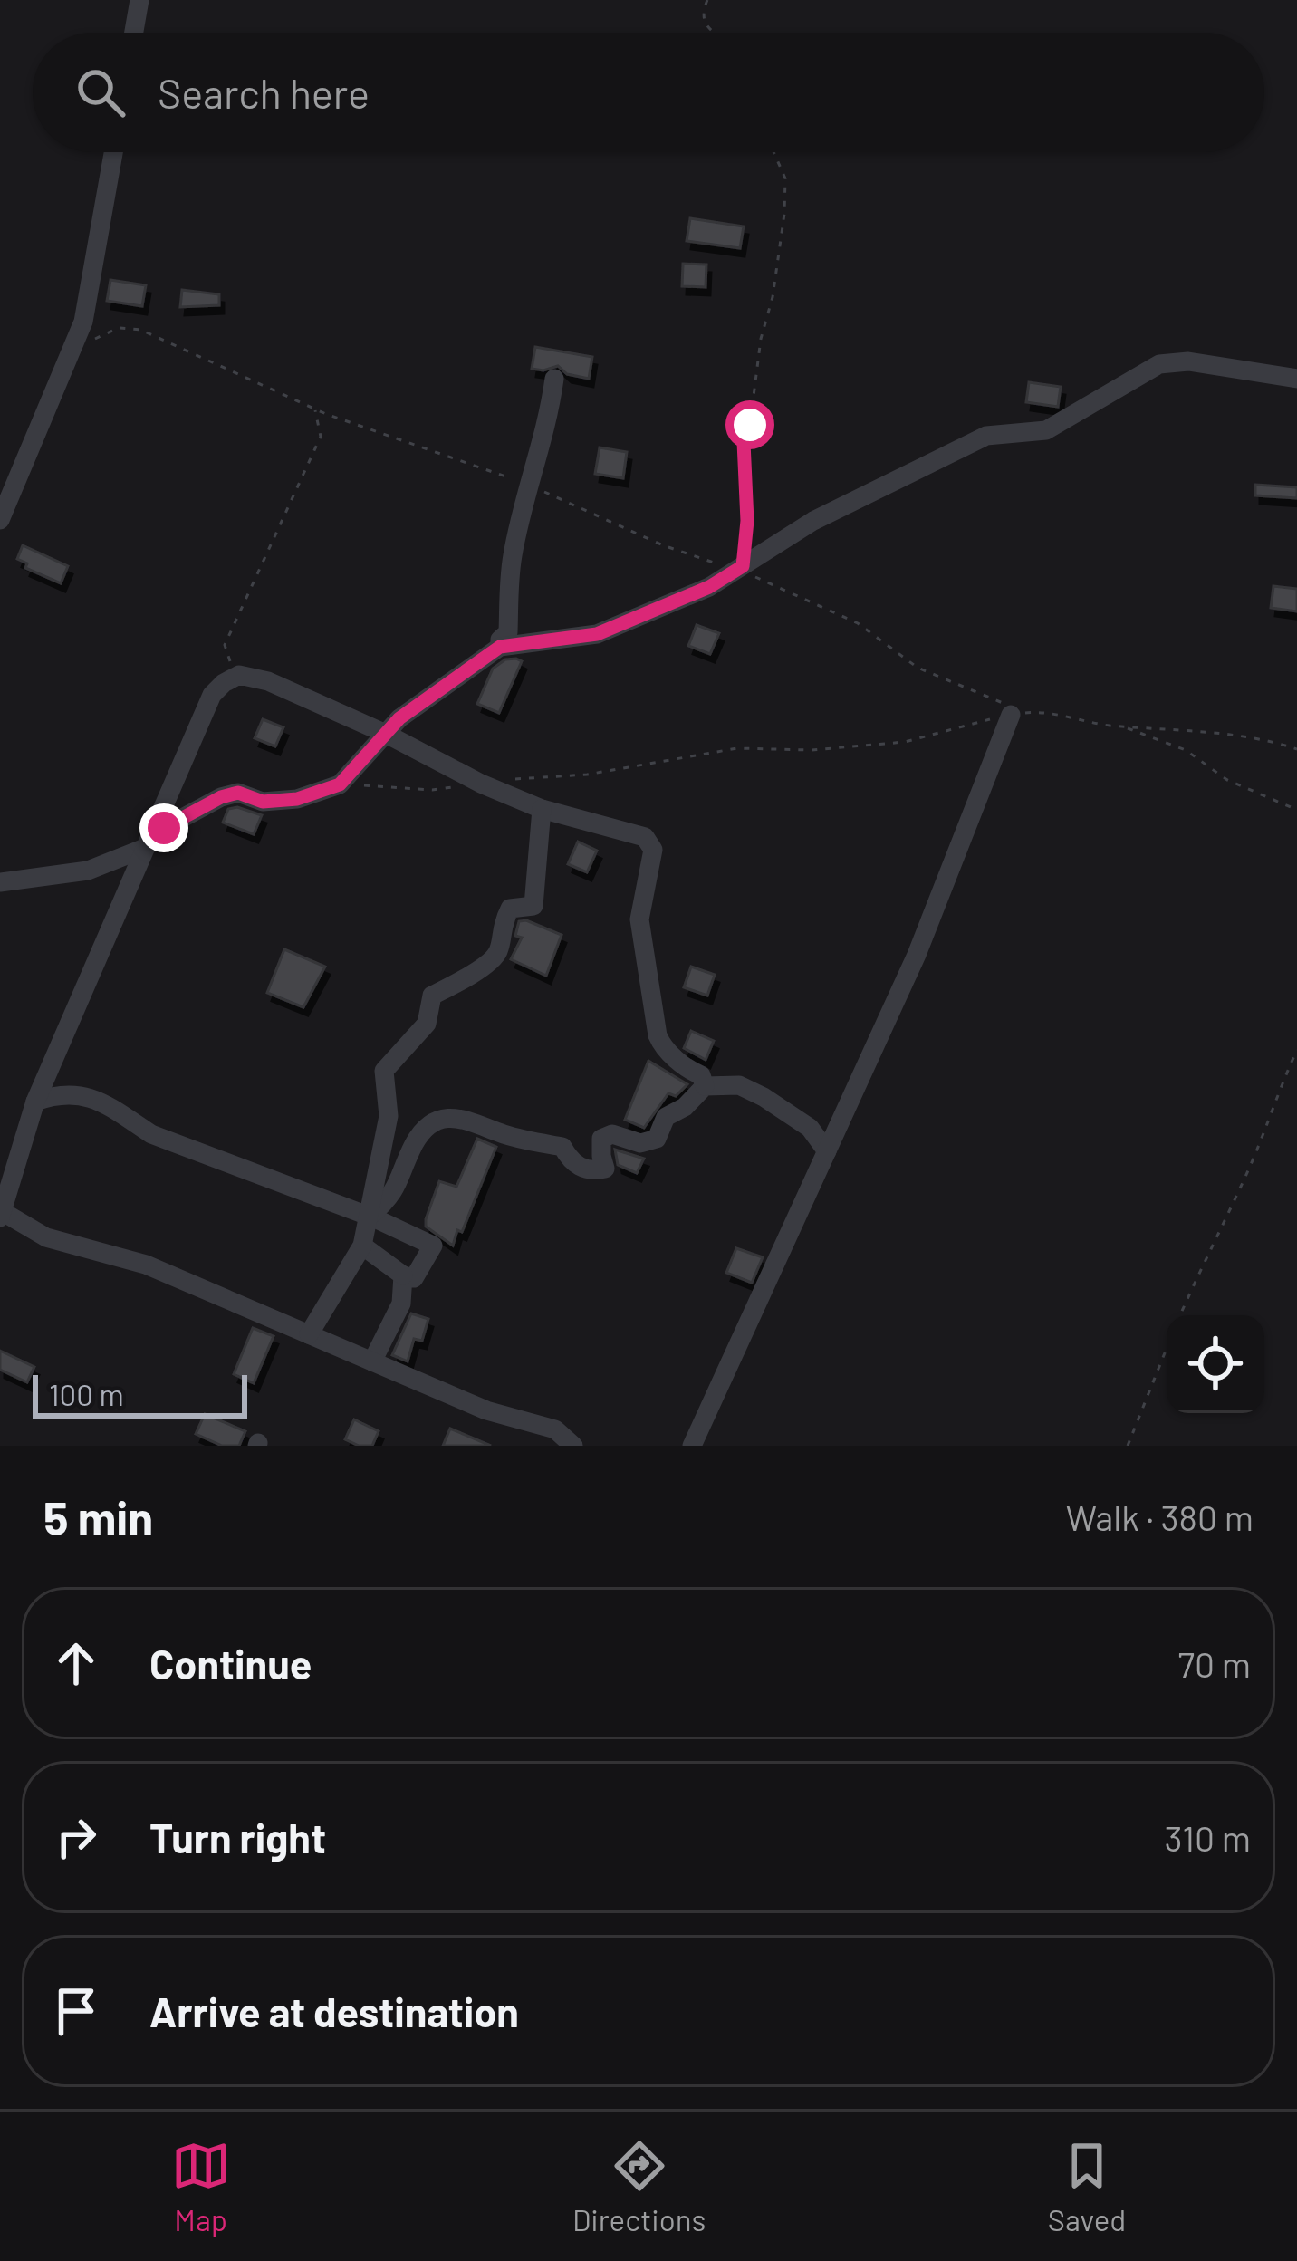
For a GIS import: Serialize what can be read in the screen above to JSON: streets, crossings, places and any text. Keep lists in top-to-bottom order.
{
  "scale_bar": "100 m",
  "page": {
    "search": "Search here",
    "scale": "100 m",
    "heading": ["5 min", "Walk · 380 m"],
    "list": [
      ["Continue", "70 m"],
      ["Turn right", "310 m"],
      "Arrive at destination"
    ],
    "nav": ["Map", "Directions", "Saved"]
  }
}
